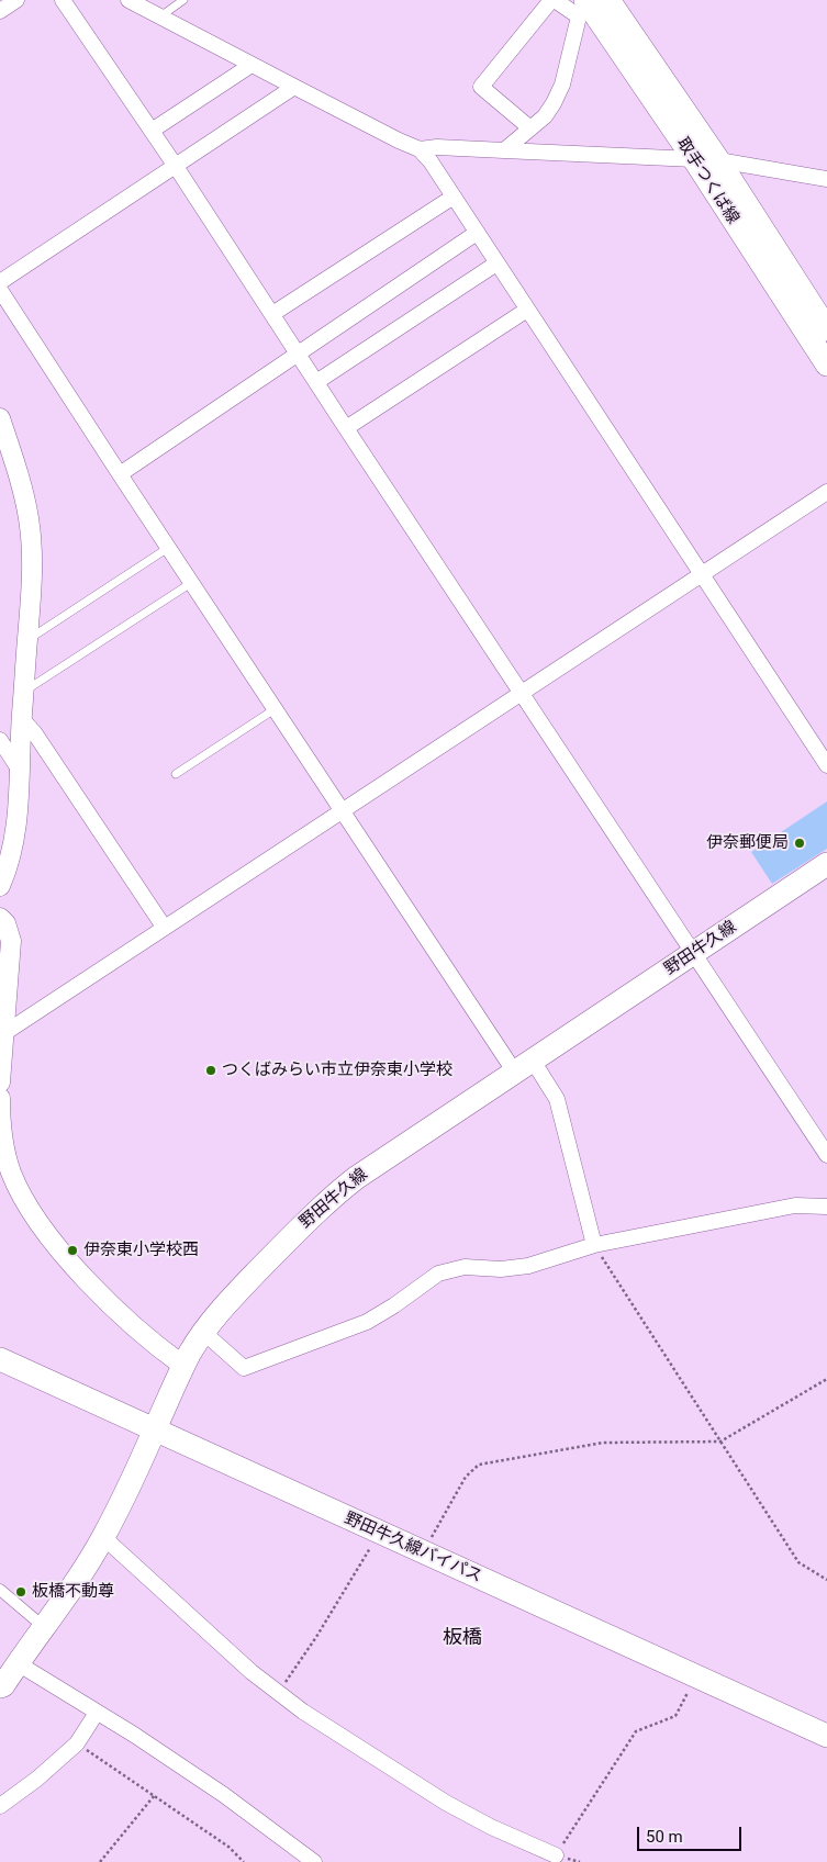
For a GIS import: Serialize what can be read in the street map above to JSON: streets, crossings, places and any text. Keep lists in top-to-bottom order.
{
  "streets": {
    "main road": ["取手つくば線", "野田牛久線", "野田牛久線バイパス"]
  },
  "crossings": [
    ["野田牛久線", "野田牛久線バイパス"]
  ],
  "districts": ["板橋"],
  "places": [
    "伊奈郵便局",
    "つくばみらい市立伊奈東小学校",
    "伊奈東小学校西",
    "板橋不動尊"
  ],
  "scale_bar": "50 m"
}
